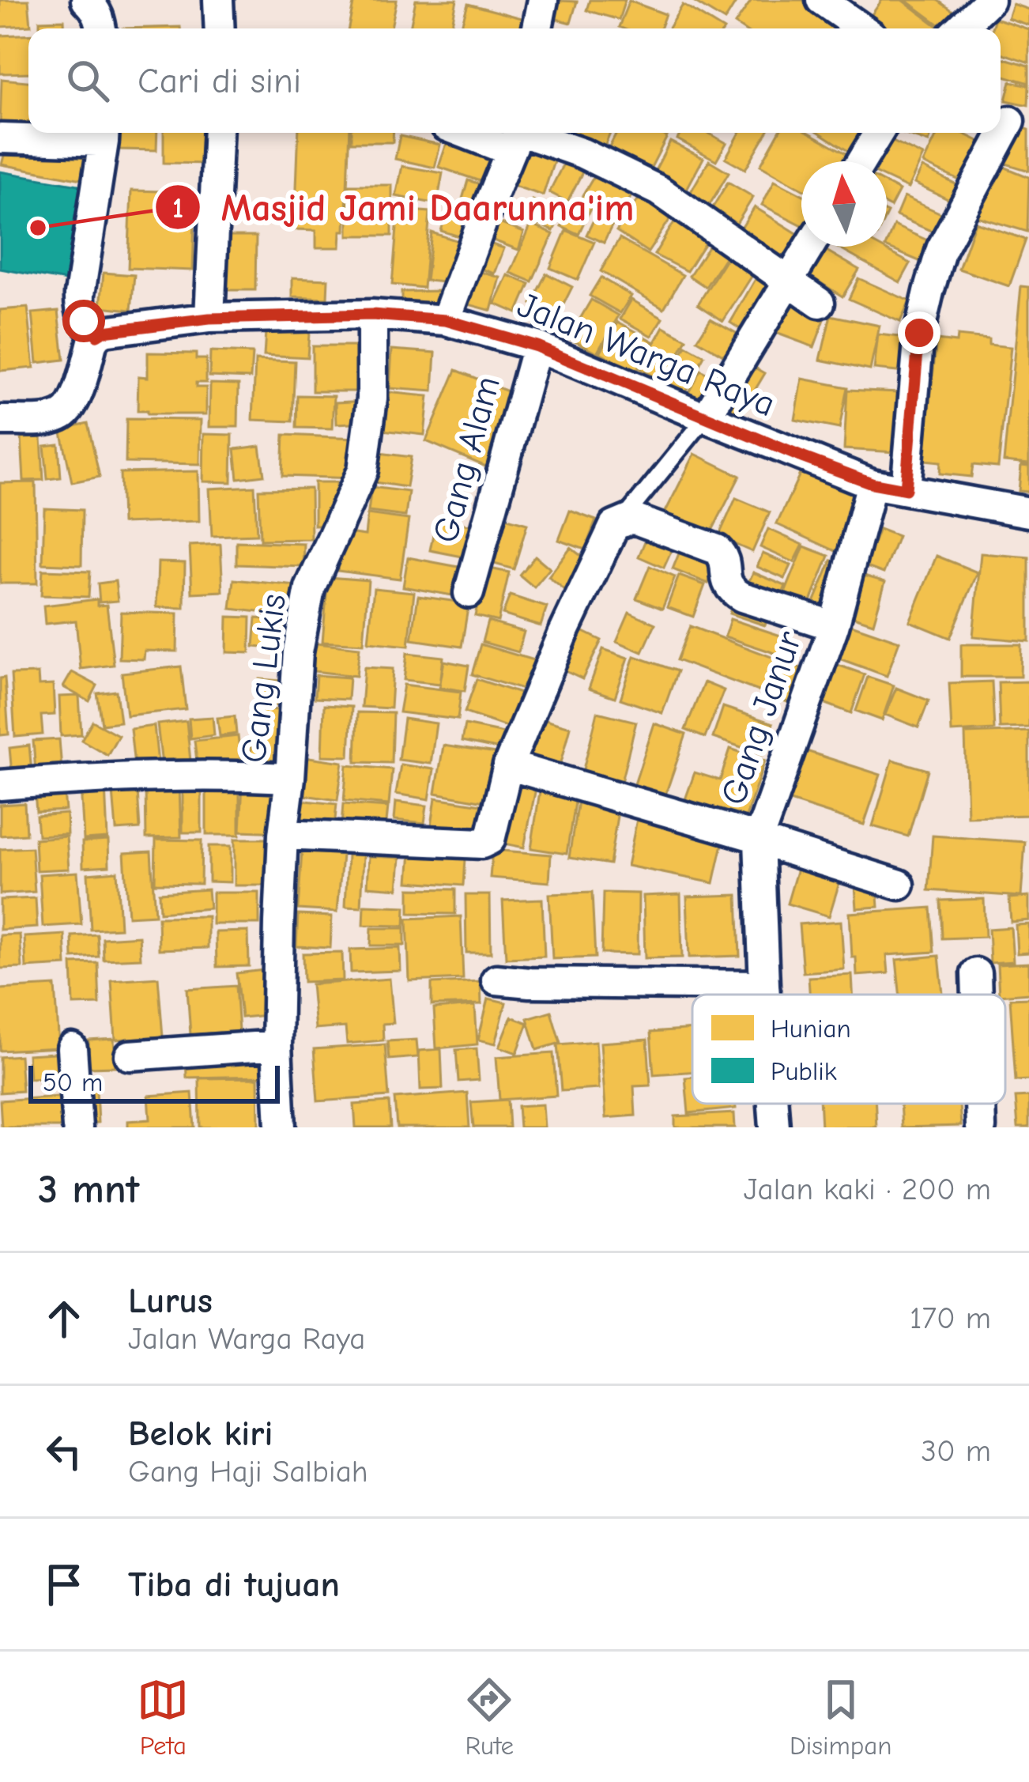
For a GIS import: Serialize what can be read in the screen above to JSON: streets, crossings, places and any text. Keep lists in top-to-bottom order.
{
  "streets": {
    "street": [
      "Jalan Warga Raya",
      "Gang Alam",
      "Gang Lukis",
      "Gang Janur"
    ]
  },
  "crossings": [
    ["Jalan Warga Raya", "Gang Alam"],
    ["Jalan Warga Raya", "Gang Lukis"],
    ["Jalan Warga Raya", "Gang Janur"]
  ],
  "places": ["Masjid Jami Daarunna'im"],
  "legend": ["Hunian", "Publik"],
  "scale_bar": "50 m",
  "north": "top",
  "page": {
    "search": "Cari di sini",
    "scale": "50 m",
    "heading": ["3 mnt", "Jalan kaki · 200 m"],
    "list": [
      ["Lurus", "Jalan Warga Raya", "170 m"],
      ["Belok kiri", "Gang Haji Salbiah", "30 m"],
      "Tiba di tujuan"
    ],
    "nav": ["Peta", "Rute", "Disimpan"]
  }
}
